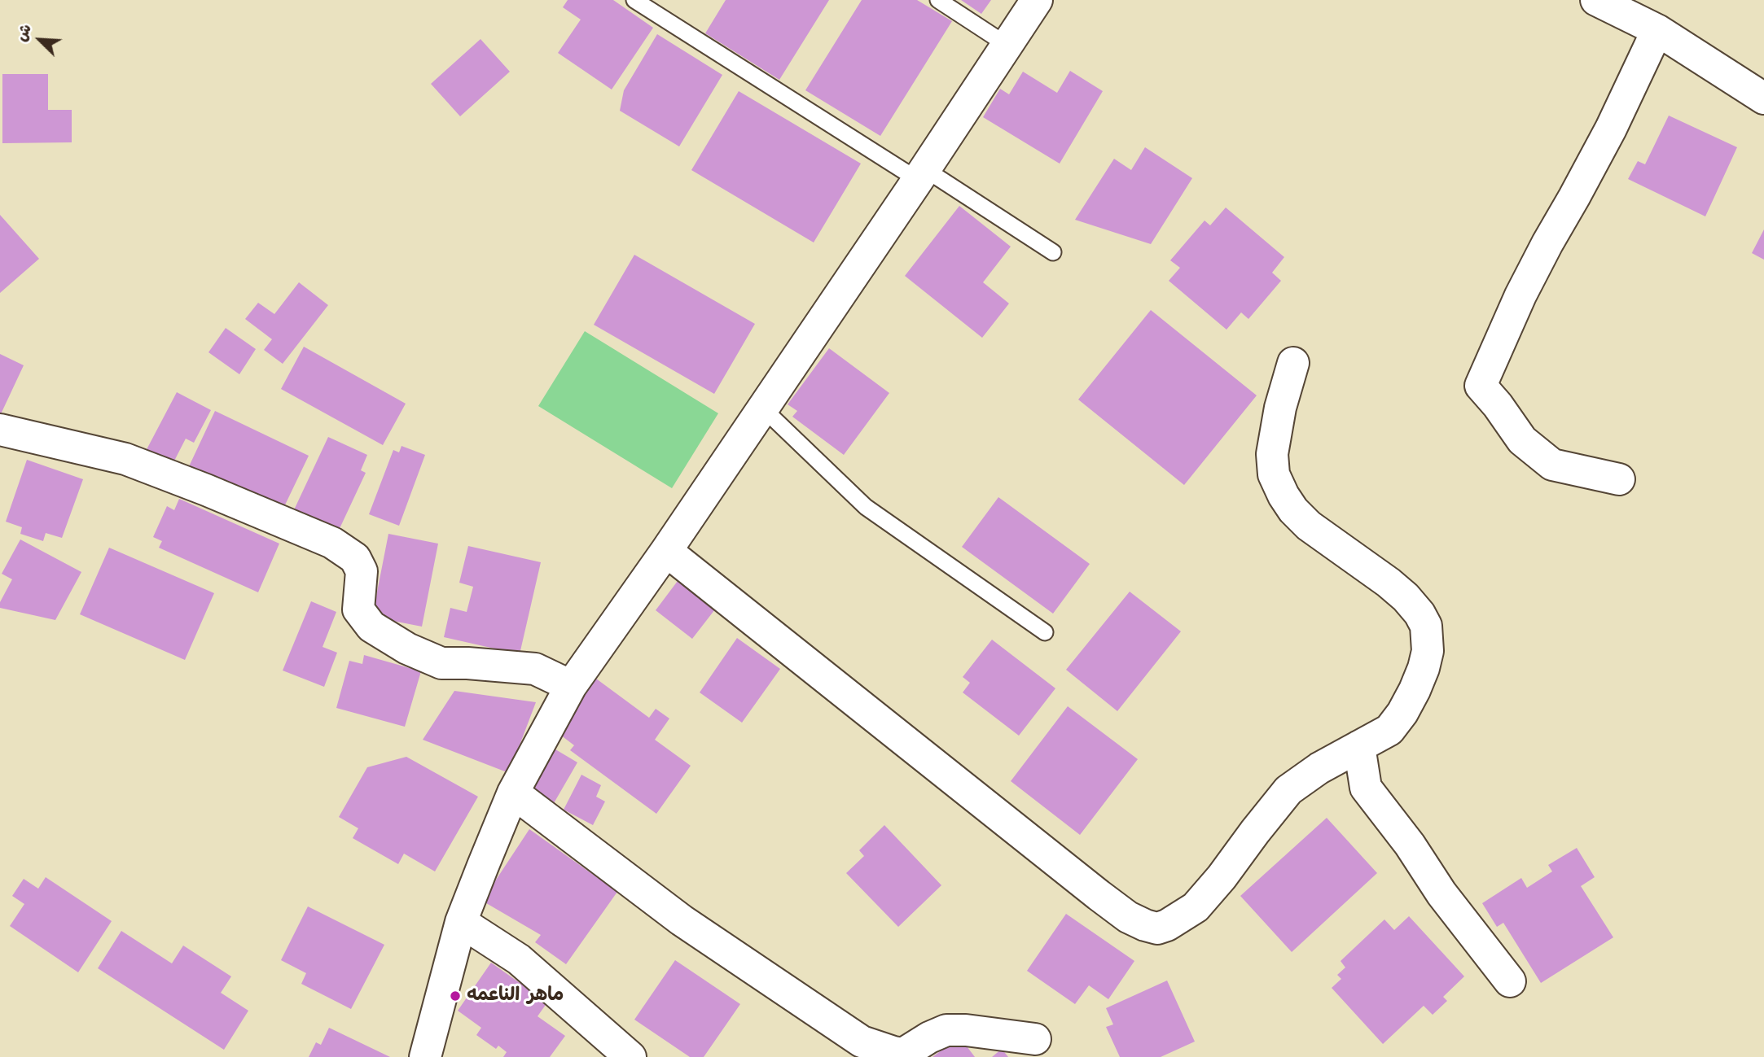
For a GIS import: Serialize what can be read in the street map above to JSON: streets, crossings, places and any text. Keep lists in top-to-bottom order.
{
  "places": ["ماهر الناعمه"],
  "north": "top left"
}
